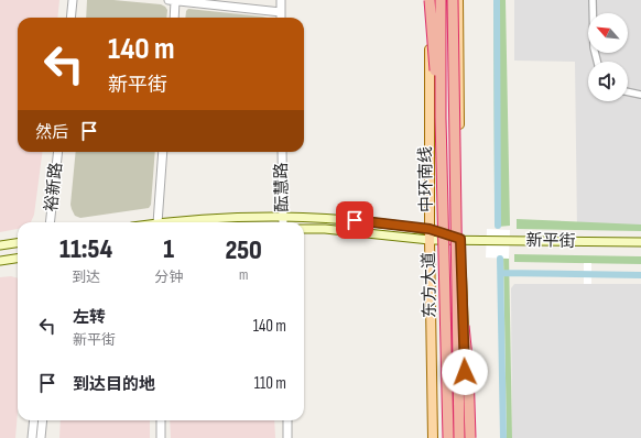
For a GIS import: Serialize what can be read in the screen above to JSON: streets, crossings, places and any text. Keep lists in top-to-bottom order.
{
  "streets": {
    "highway": ["中环南线"],
    "main road": ["新平街", "东方大道"],
    "street": ["裕新路", "酝慧路"]
  },
  "crossings": [
    ["酝慧路", "新平街"],
    ["新平街", "东方大道"]
  ],
  "north": "top left",
  "page": {
    "turn": ["140 m", "新平街"],
    "then": "然后",
    "eta": [
      "11:54",
      "到达",
      "1",
      "分钟",
      "250",
      "m"
    ],
    "list": [
      {
        "name": "左转",
        "note": "新平街",
        "value": "140 m"
      },
      {
        "name": "到达目的地",
        "value": "110 m"
      }
    ]
  }
}
